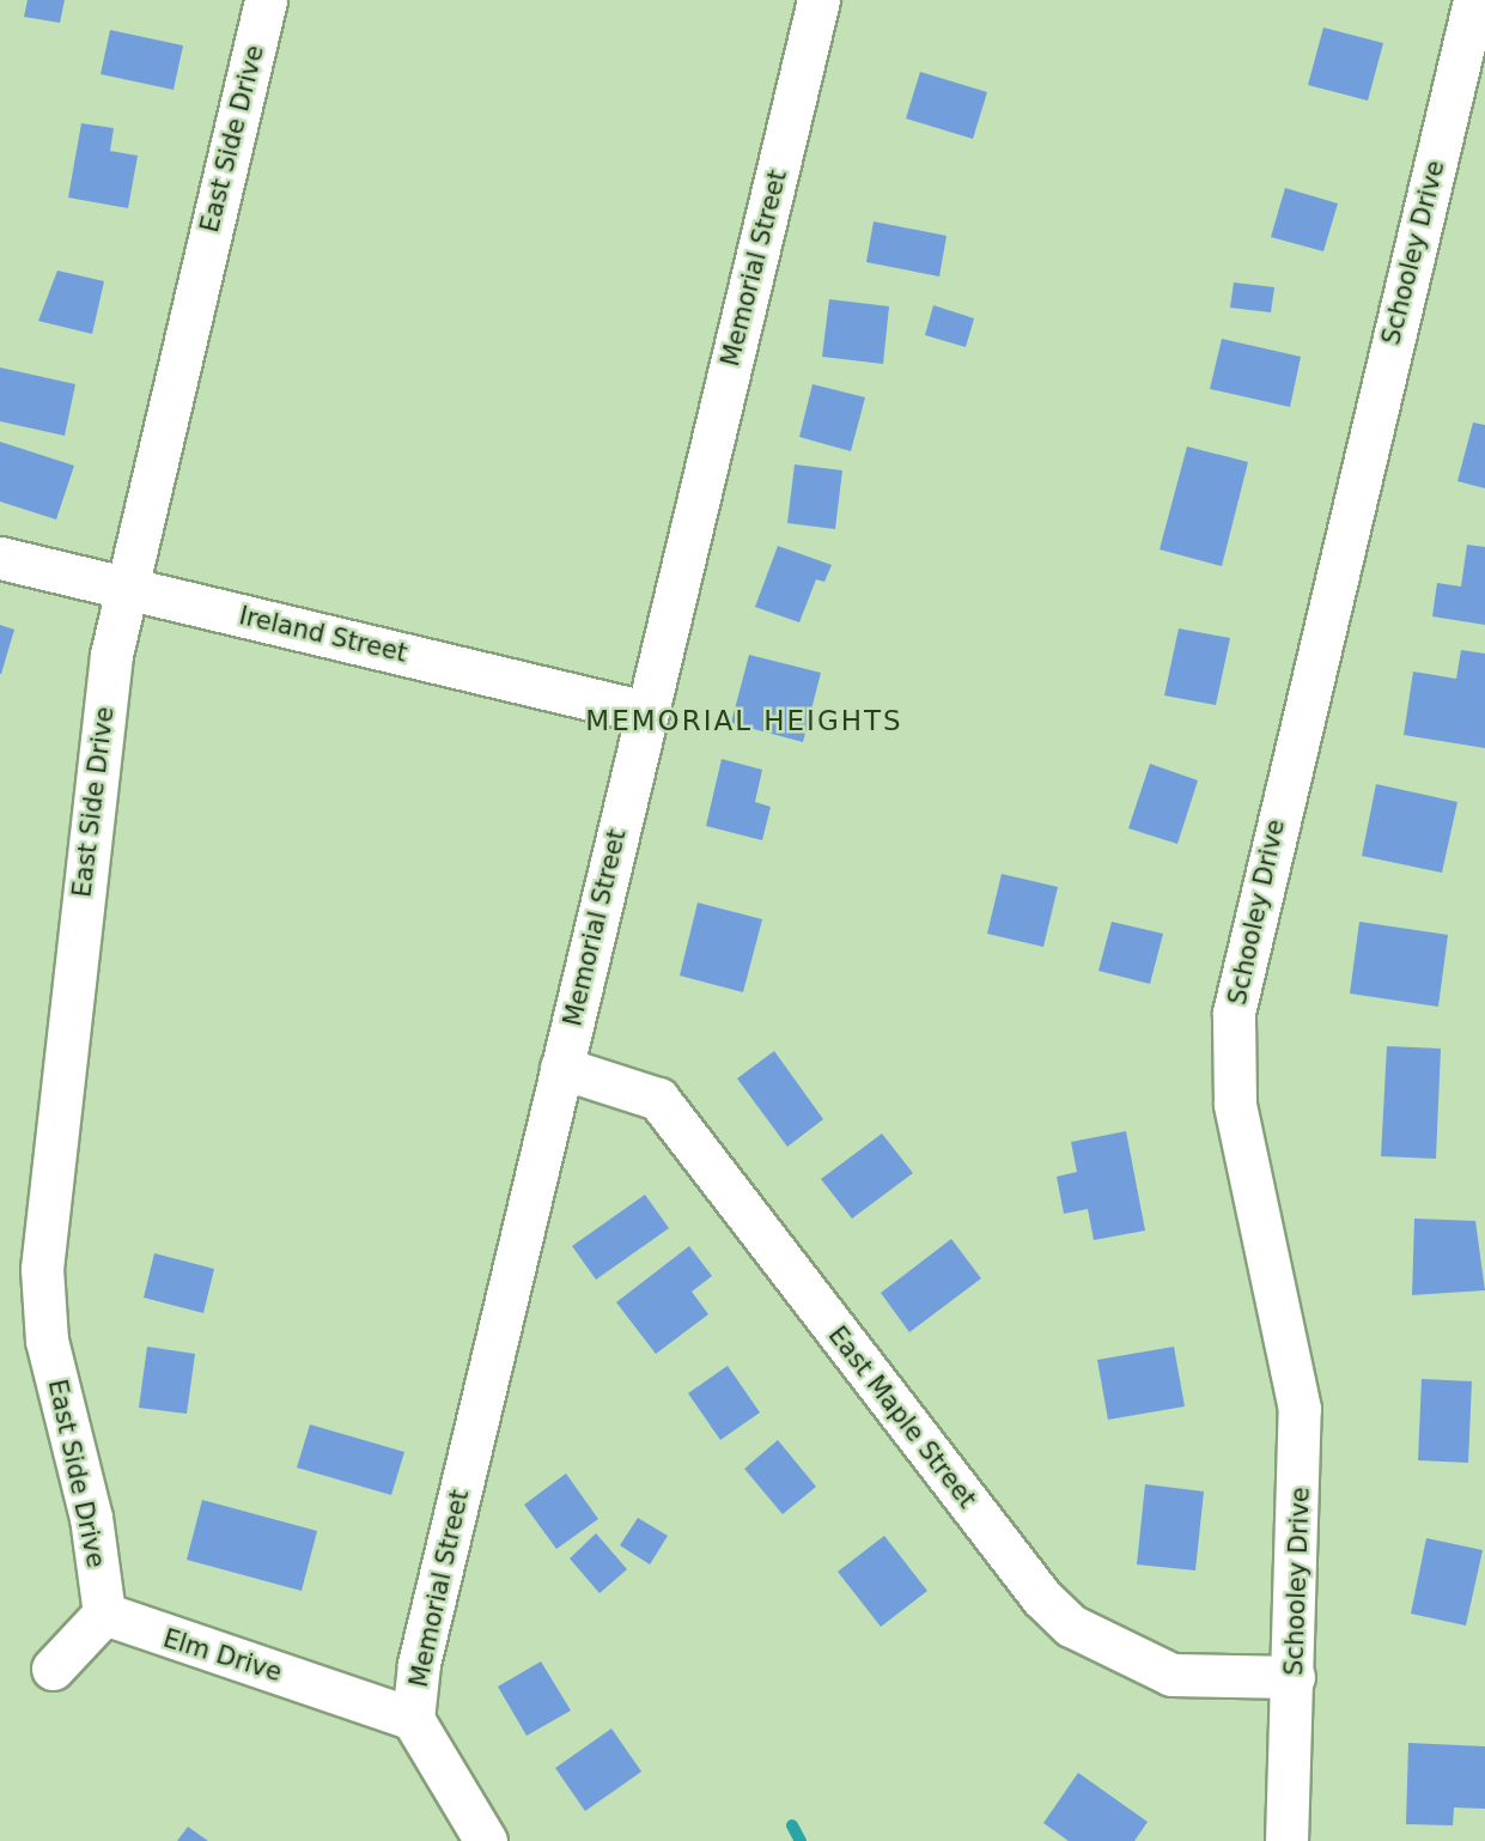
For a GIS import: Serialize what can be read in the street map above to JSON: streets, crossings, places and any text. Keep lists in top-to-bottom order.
{
  "streets": {
    "street": [
      "East Side Drive",
      "Schooley Drive",
      "Memorial Street",
      "Ireland Street",
      "East Maple Street",
      "Elm Drive"
    ]
  },
  "crossings": [
    ["East Side Drive", "Ireland Street"],
    ["East Side Drive", "Elm Drive"],
    ["Schooley Drive", "East Maple Street"],
    ["Memorial Street", "Ireland Street"],
    ["Memorial Street", "East Maple Street"],
    ["Memorial Street", "Elm Drive"]
  ],
  "districts": ["MEMORIAL HEIGHTS"]
}
